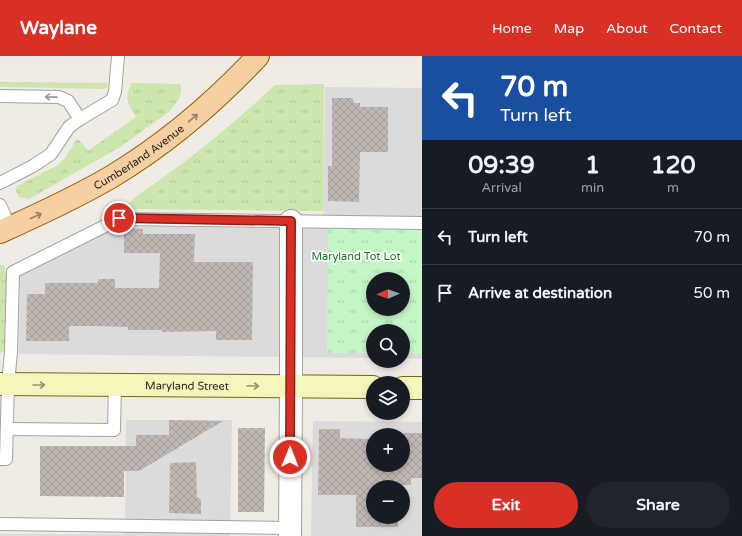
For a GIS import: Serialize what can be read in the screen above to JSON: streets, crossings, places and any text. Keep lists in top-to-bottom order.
{
  "streets": {
    "main road": ["Cumberland Avenue", "Maryland Street"]
  },
  "one_way": ["Cumberland Avenue", "Maryland Street"],
  "parks": ["Maryland Tot Lot"],
  "north": "left",
  "page": {
    "header": "Waylane",
    "nav": [
      "Home",
      "Map",
      "About",
      "Contact"
    ],
    "turn": ["70 m", "Turn left"],
    "eta": [
      "09:39",
      "Arrival",
      "1",
      "min",
      "120",
      "m"
    ],
    "list": [
      {
        "name": "Turn left",
        "value": "70 m"
      },
      {
        "name": "Arrive at destination",
        "value": "50 m"
      }
    ],
    "map_buttons": ["+", "−"],
    "buttons": ["Exit", "Share"]
  }
}
